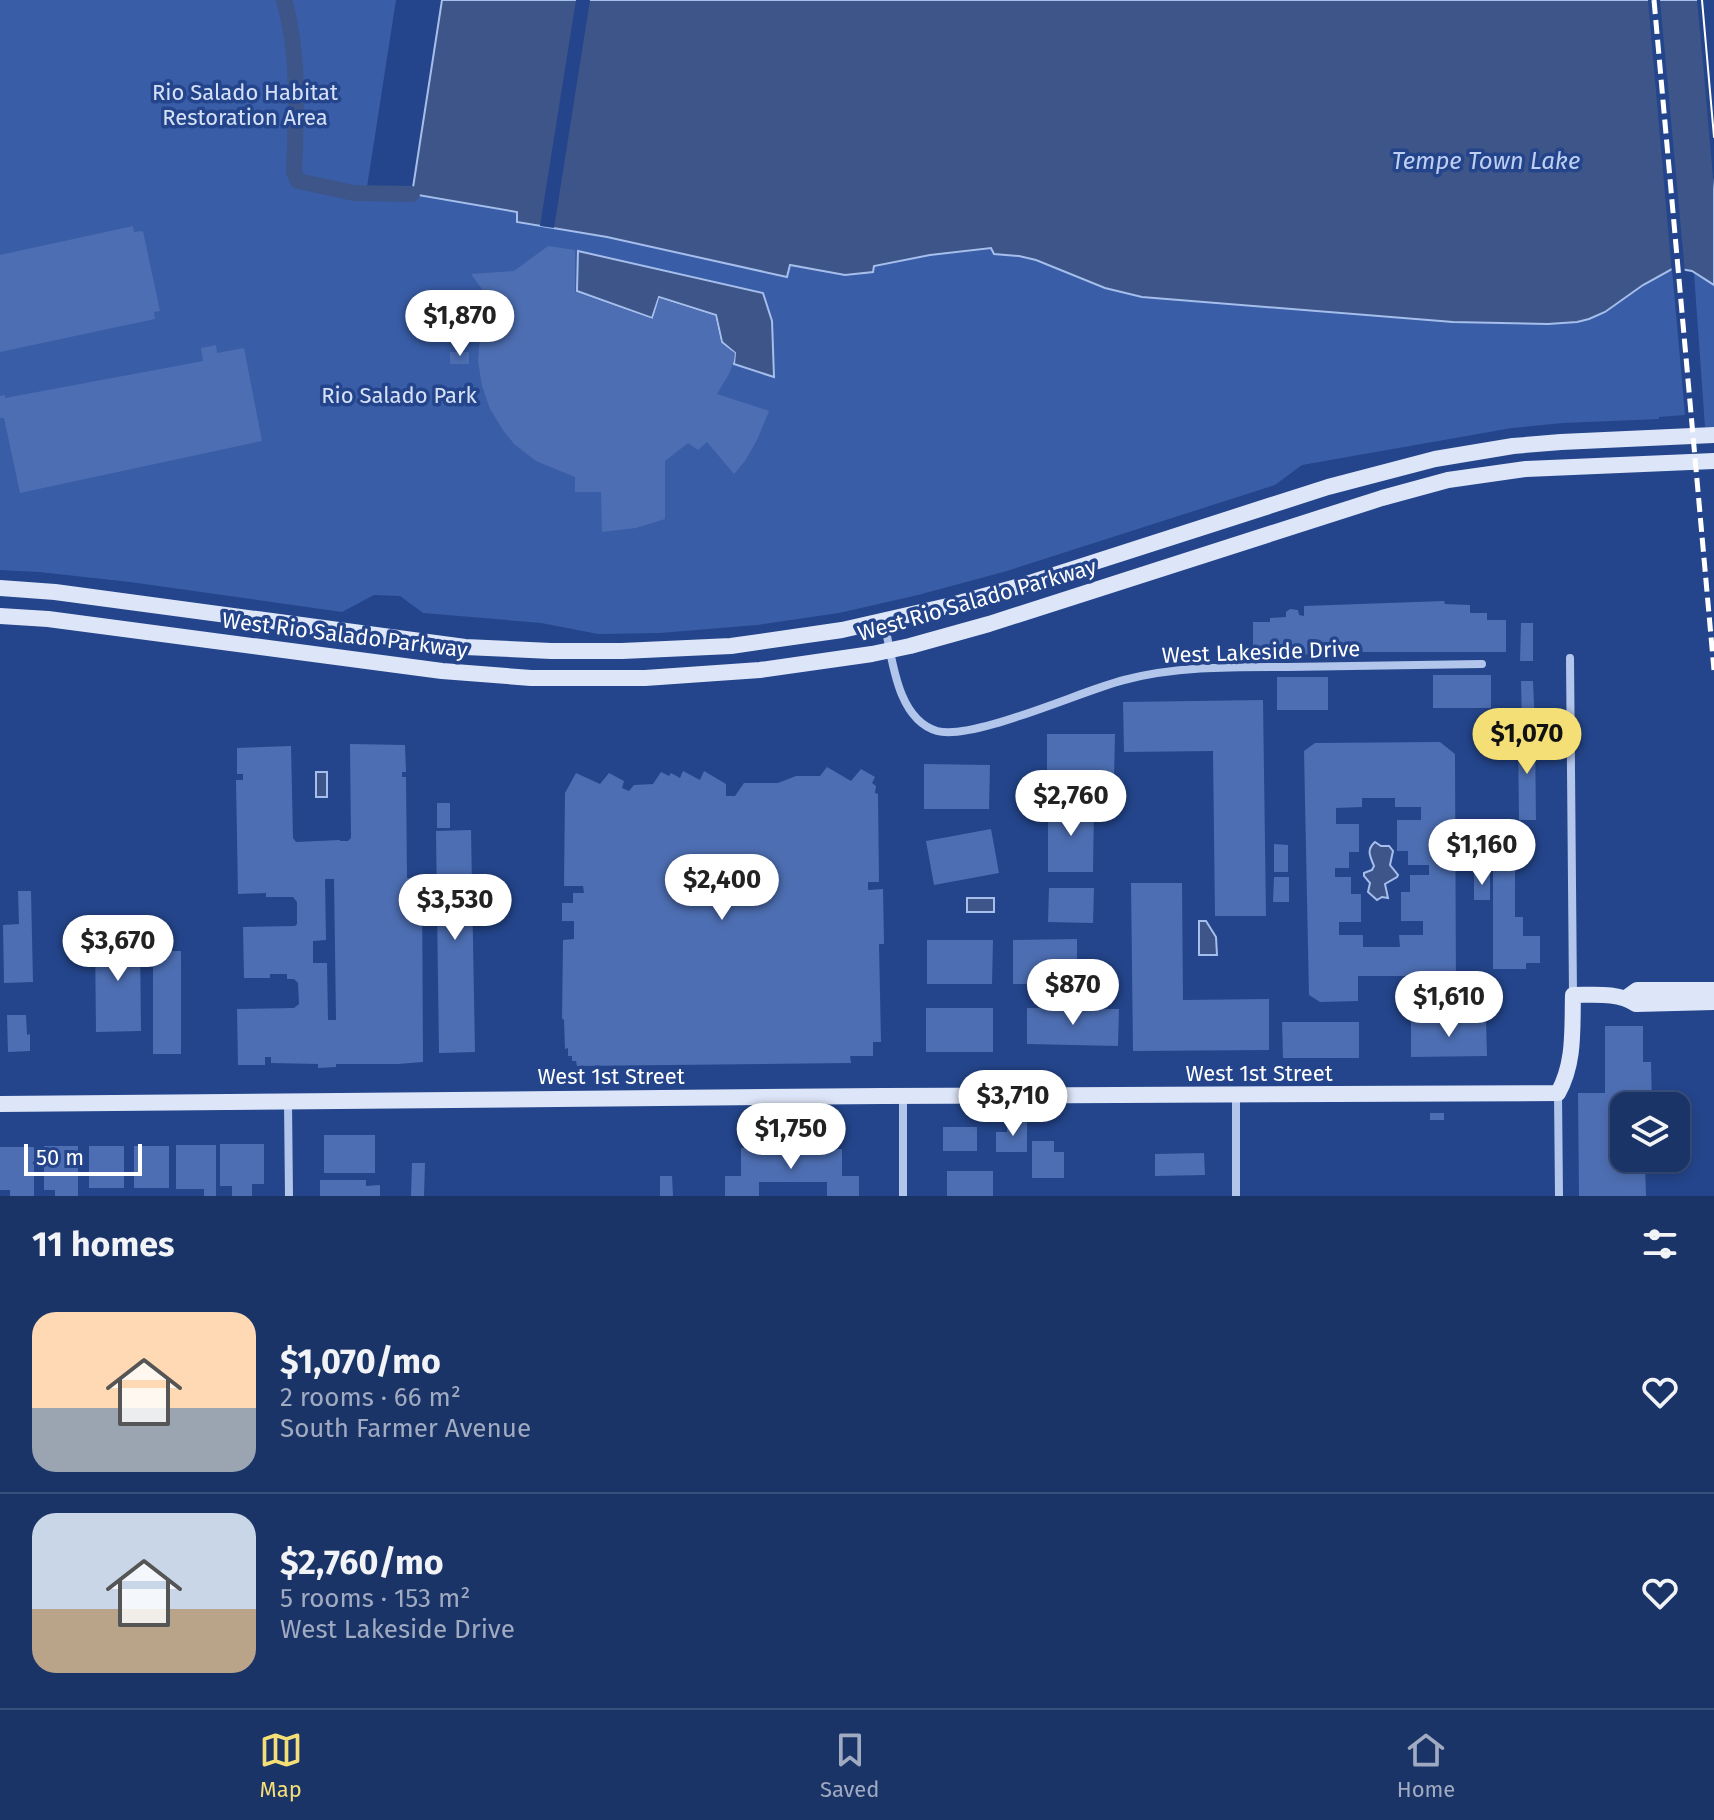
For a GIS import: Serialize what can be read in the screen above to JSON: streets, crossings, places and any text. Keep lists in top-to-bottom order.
{
  "streets": {
    "main road": ["West Rio Salado Parkway", "West 1st Street"],
    "street": ["West Lakeside Drive"]
  },
  "crossings": [
    ["West Rio Salado Parkway", "West Lakeside Drive"]
  ],
  "water": ["Tempe Town Lake"],
  "parks": ["Rio Salado Habitat Restoration Area", "Rio Salado Park"],
  "scale_bar": "50 m",
  "page": {
    "price": [
      "$1,870",
      "$1,070",
      "$2,760",
      "$1,160",
      "$2,400",
      "$3,530",
      "$3,670",
      "$870",
      "$1,610",
      "$3,710",
      "$1,750"
    ],
    "scale": "50 m",
    "heading": "11 homes",
    "list": [
      {
        "name": "$1,070/mo",
        "note": "2 rooms · 66 m² · South Farmer Avenue"
      },
      {
        "name": "$2,760/mo",
        "note": "5 rooms · 153 m² · West Lakeside Drive"
      }
    ],
    "tabs": ["Map", "Saved", "Home"]
  }
}
